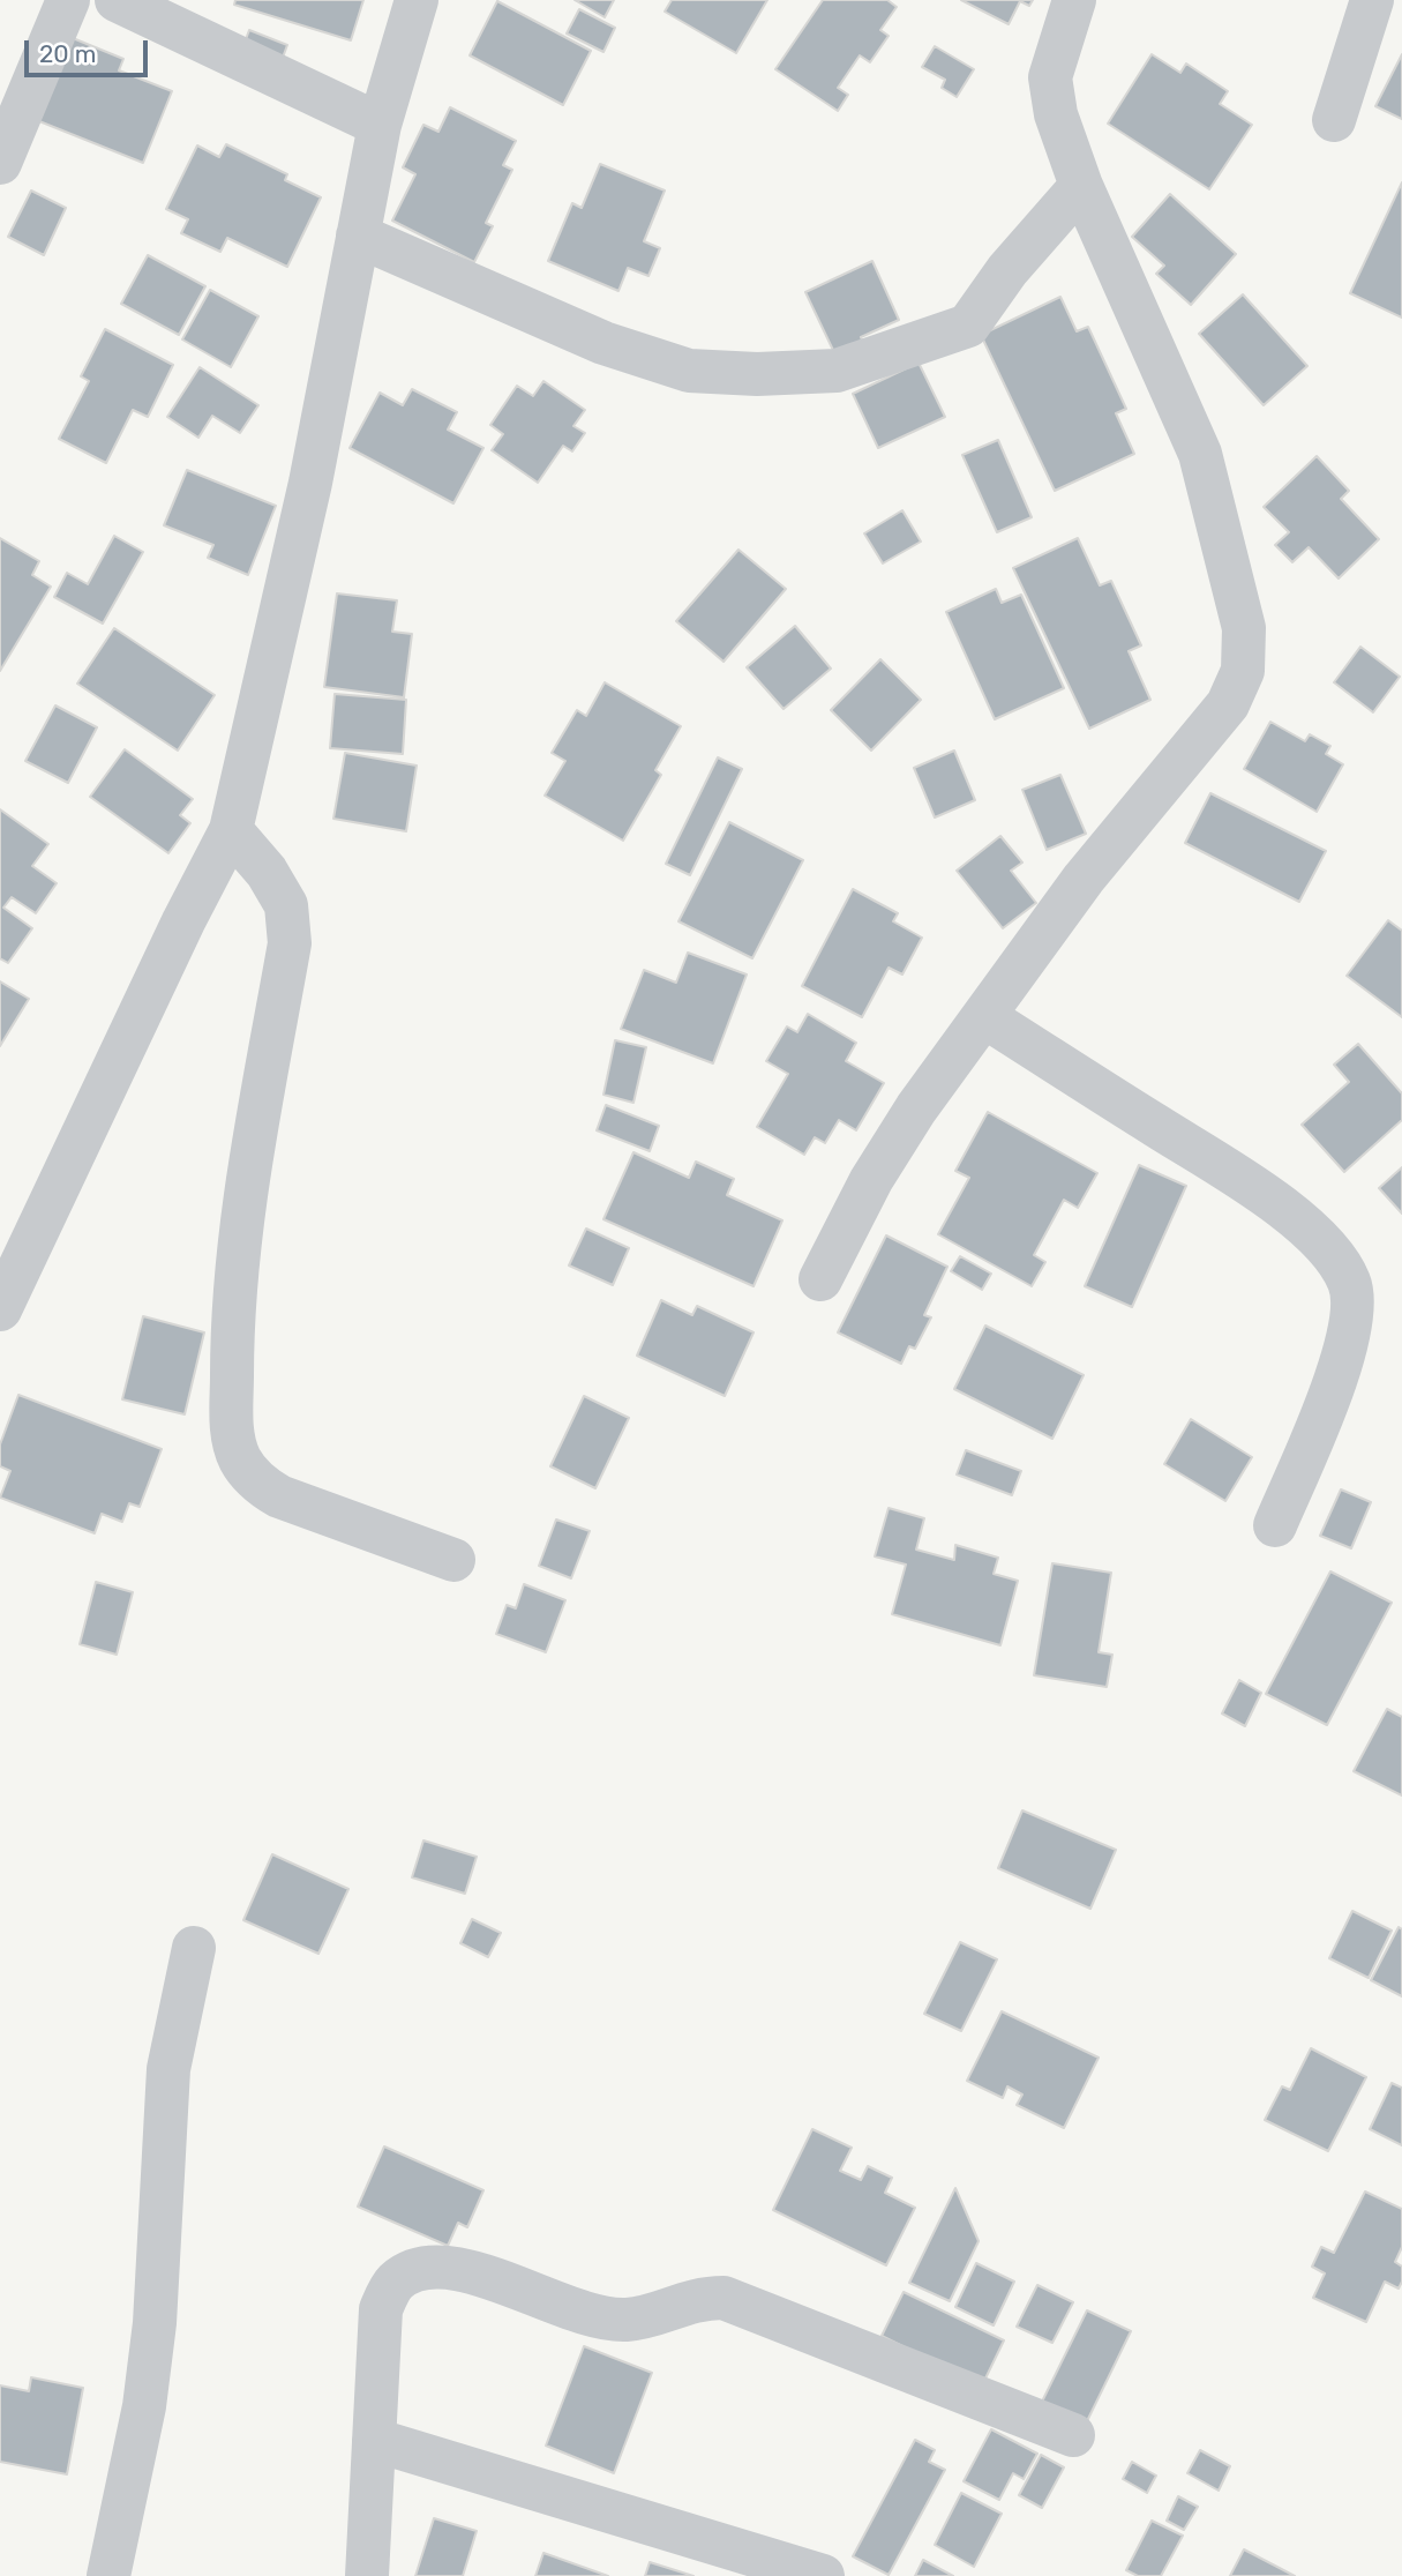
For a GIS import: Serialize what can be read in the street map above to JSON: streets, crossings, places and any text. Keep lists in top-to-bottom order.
{
  "scale_bar": "20 m"
}
